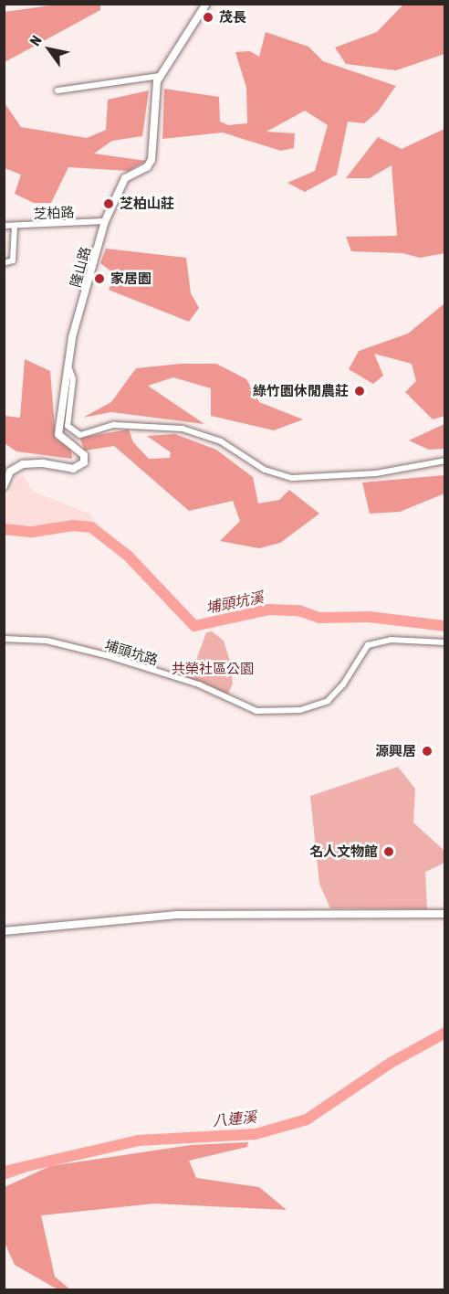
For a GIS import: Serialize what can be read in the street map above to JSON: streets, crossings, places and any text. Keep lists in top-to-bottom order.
{
  "streets": {
    "street": ["芝柏路", "隆山路", "埔頭坑路"]
  },
  "crossings": [
    ["芝柏路", "隆山路"]
  ],
  "water": ["埔頭坑溪", "八連溪"],
  "parks": ["共榮社區公園"],
  "places": [
    "茂長",
    "芝柏山莊",
    "家居園",
    "綠竹園休閒農莊",
    "源興居",
    "名人文物館"
  ],
  "north": "top left"
}
